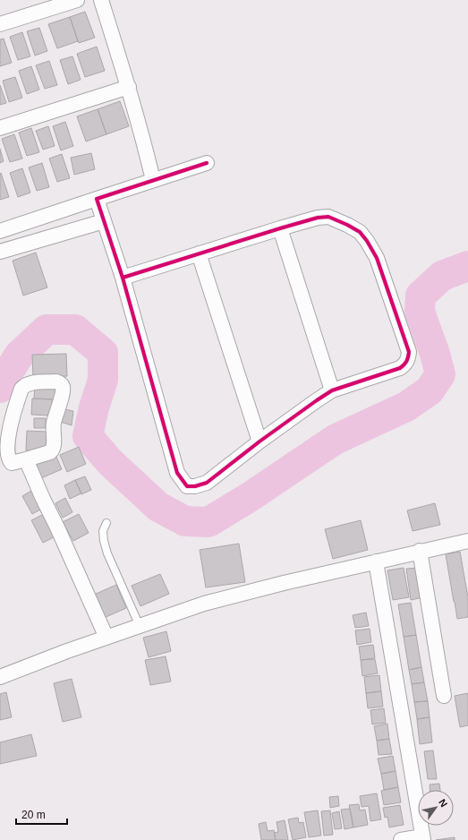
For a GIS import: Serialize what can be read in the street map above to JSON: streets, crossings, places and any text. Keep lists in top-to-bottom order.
{
  "scale_bar": "20 m",
  "north": "top right"
}
